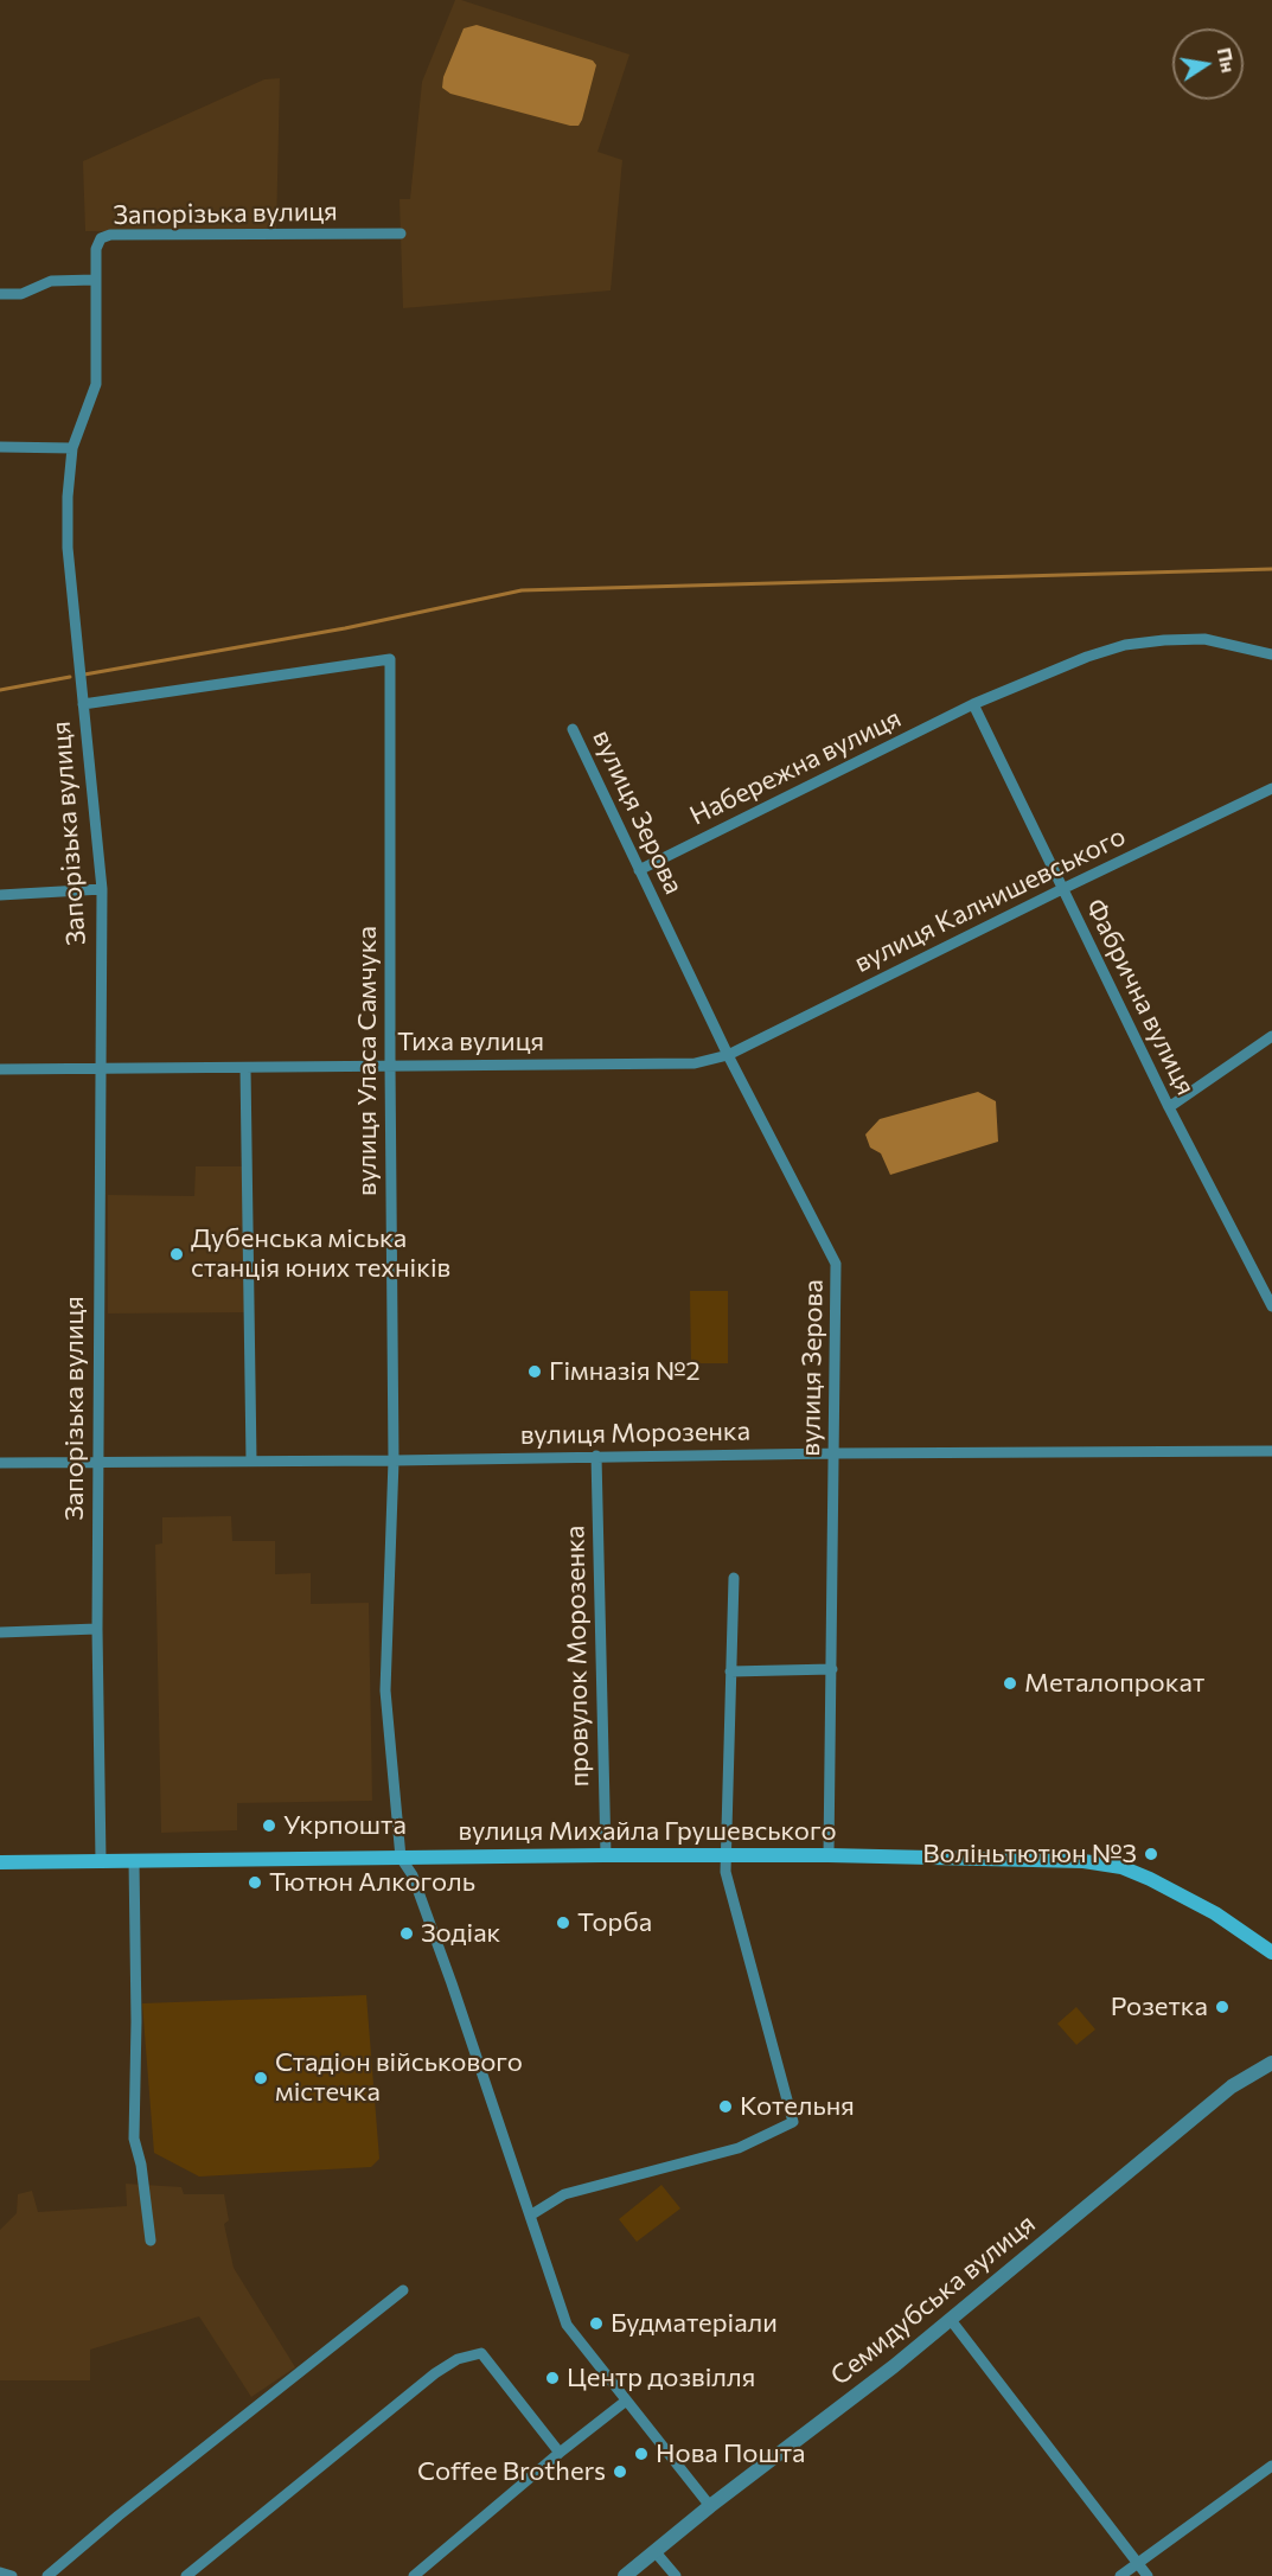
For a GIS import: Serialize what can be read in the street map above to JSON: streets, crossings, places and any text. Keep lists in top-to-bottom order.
{
  "streets": {
    "main road": ["вулиця Михайла Грушевського"],
    "street": [
      "Запорізька вулиця",
      "Набережна вулиця",
      "вулиця Зерова",
      "вулиця Калнишевського",
      "Фабрична вулиця",
      "Тиха вулиця",
      "вулиця Уласа Самчука",
      "вулиця Морозенка",
      "провулок Морозенка",
      "Семидубська вулиця"
    ]
  },
  "crossings": [
    ["Запорізька вулиця", "Тиха вулиця"],
    ["Запорізька вулиця", "вулиця Уласа Самчука"],
    ["Запорізька вулиця", "вулиця Морозенка"],
    ["Запорізька вулиця", "вулиця Михайла Грушевського"],
    ["Набережна вулиця", "вулиця Зерова"],
    ["Набережна вулиця", "Фабрична вулиця"],
    ["вулиця Зерова", "вулиця Калнишевського"],
    ["вулиця Зерова", "Тиха вулиця"],
    ["вулиця Зерова", "вулиця Морозенка"],
    ["вулиця Зерова", "вулиця Михайла Грушевського"],
    ["вулиця Калнишевського", "Фабрична вулиця"],
    ["вулиця Калнишевського", "Тиха вулиця"],
    ["Тиха вулиця", "вулиця Уласа Самчука"],
    ["вулиця Уласа Самчука", "вулиця Морозенка"],
    ["вулиця Уласа Самчука", "вулиця Михайла Грушевського"],
    ["вулиця Морозенка", "провулок Морозенка"],
    ["провулок Морозенка", "вулиця Михайла Грушевського"]
  ],
  "places": [
    "Дубенська міська станція юних техніків",
    "Гімназія №2",
    "Металопрокат",
    "Укрпошта",
    "Воліньтютюн №3",
    "Тютюн Алкоголь",
    "Торба",
    "Зодіак",
    "Розетка",
    "Стадіон військового містечка",
    "Котельня",
    "Будматеріали",
    "Центр дозвілля",
    "Нова Пошта",
    "Coffee Brothers"
  ],
  "north": "right"
}
